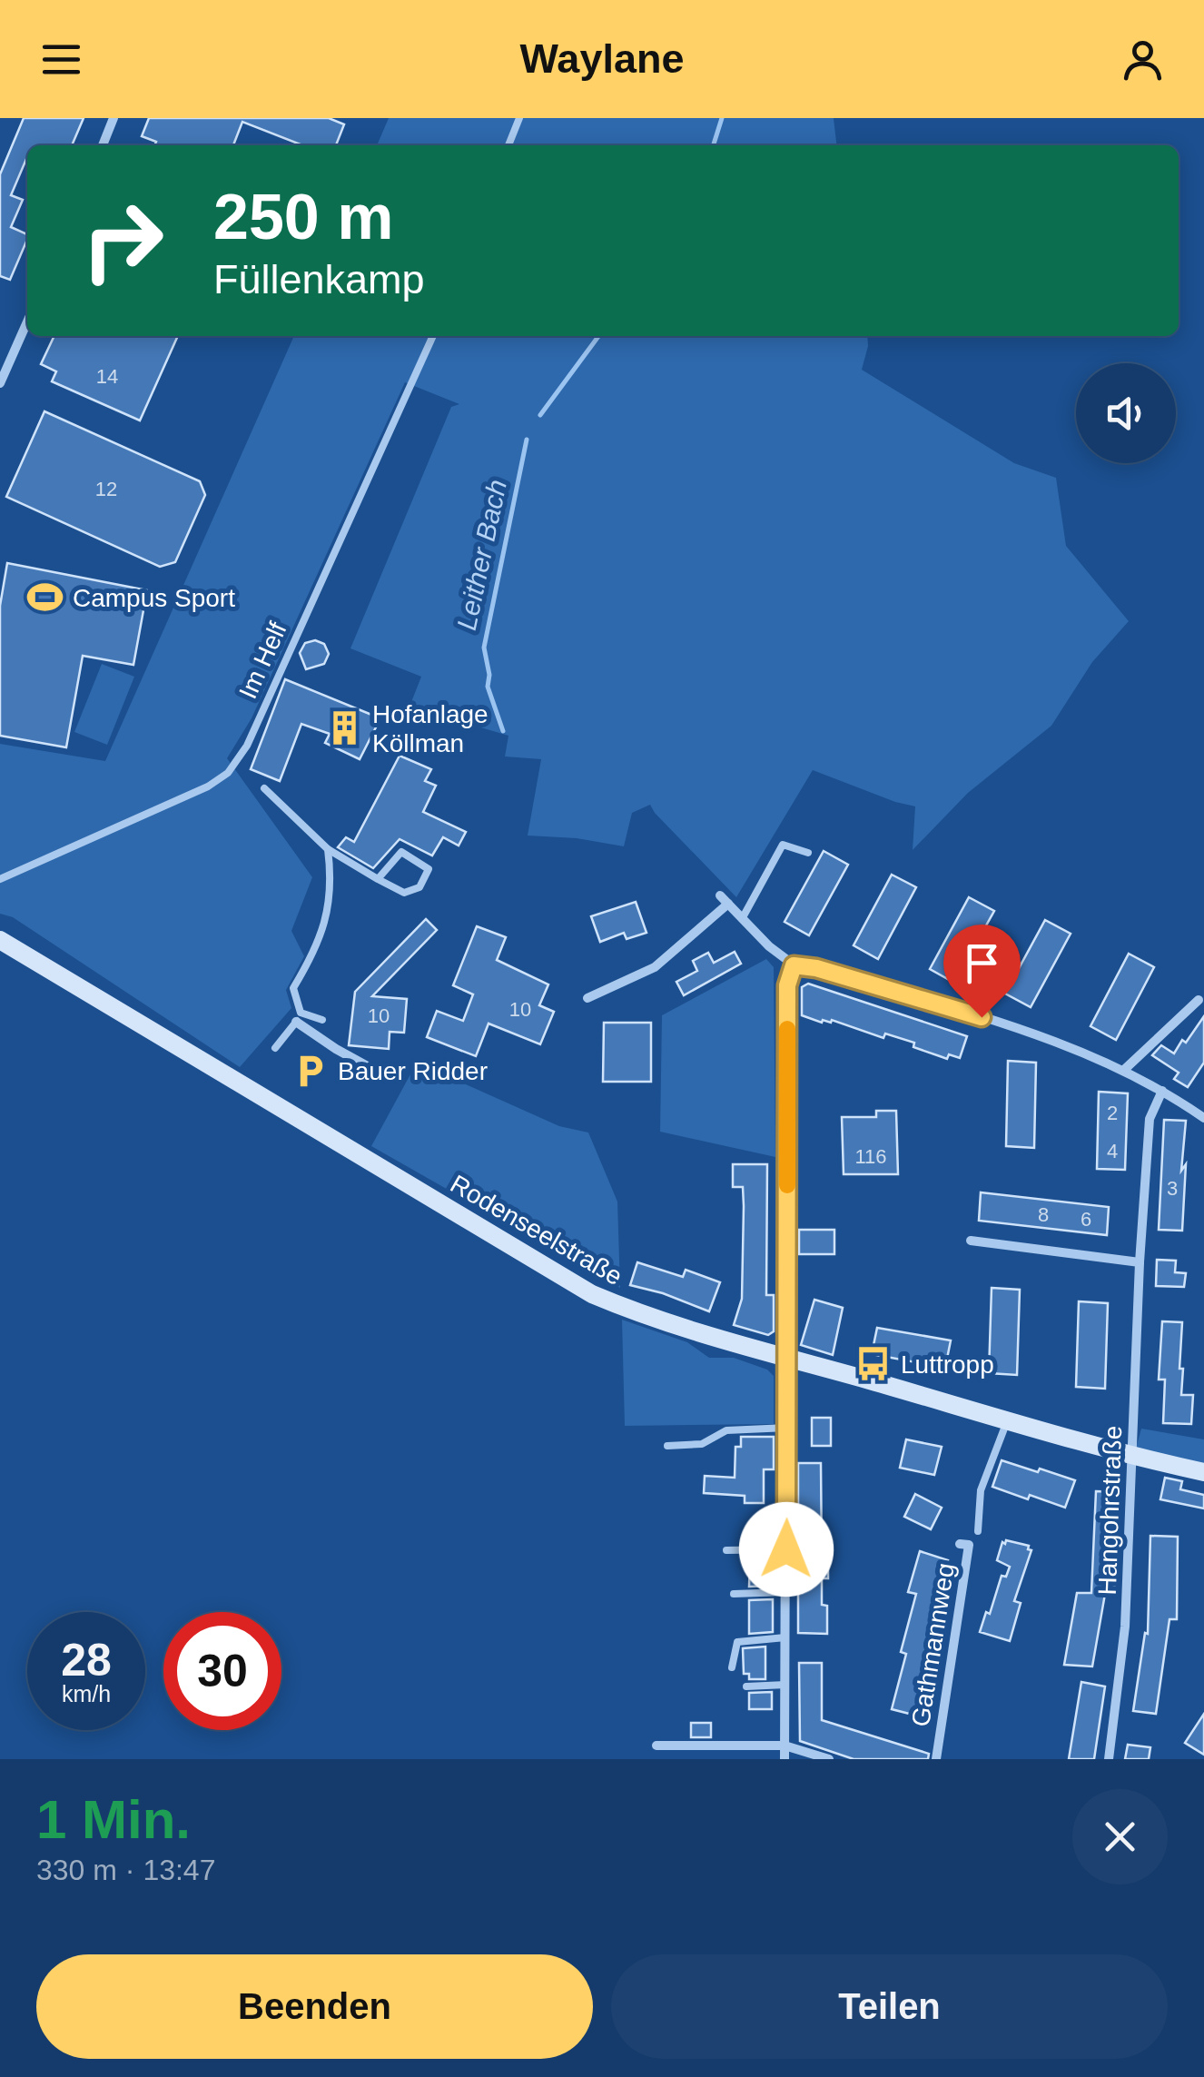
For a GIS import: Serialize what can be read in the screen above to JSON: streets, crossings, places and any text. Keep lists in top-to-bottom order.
{
  "streets": {
    "main road": ["Rodenseelstraße"],
    "street": ["Hangohrstraße", "Gathmannweg"],
    "lane": ["Im Helf"]
  },
  "crossings": [
    ["Rodenseelstraße", "Hangohrstraße"]
  ],
  "water": ["Leither Bach"],
  "places": {
    "sports": ["Campus Sport"],
    "building": ["Hofanlage Köllman"],
    "parking": ["Bauer Ridder"],
    "bus stop": ["Luttropp"]
  },
  "house_numbers": [
    "14",
    "12",
    "10",
    "10",
    "2",
    "4",
    "116",
    "3",
    "8",
    "6"
  ],
  "page": {
    "header": "Waylane",
    "turn": ["250 m", "Füllenkamp"],
    "speed": "28 km/h",
    "limit": "30",
    "heading": ["1 Min.", "330 m · 13:47"],
    "buttons": ["Beenden", "Teilen"]
  }
}
